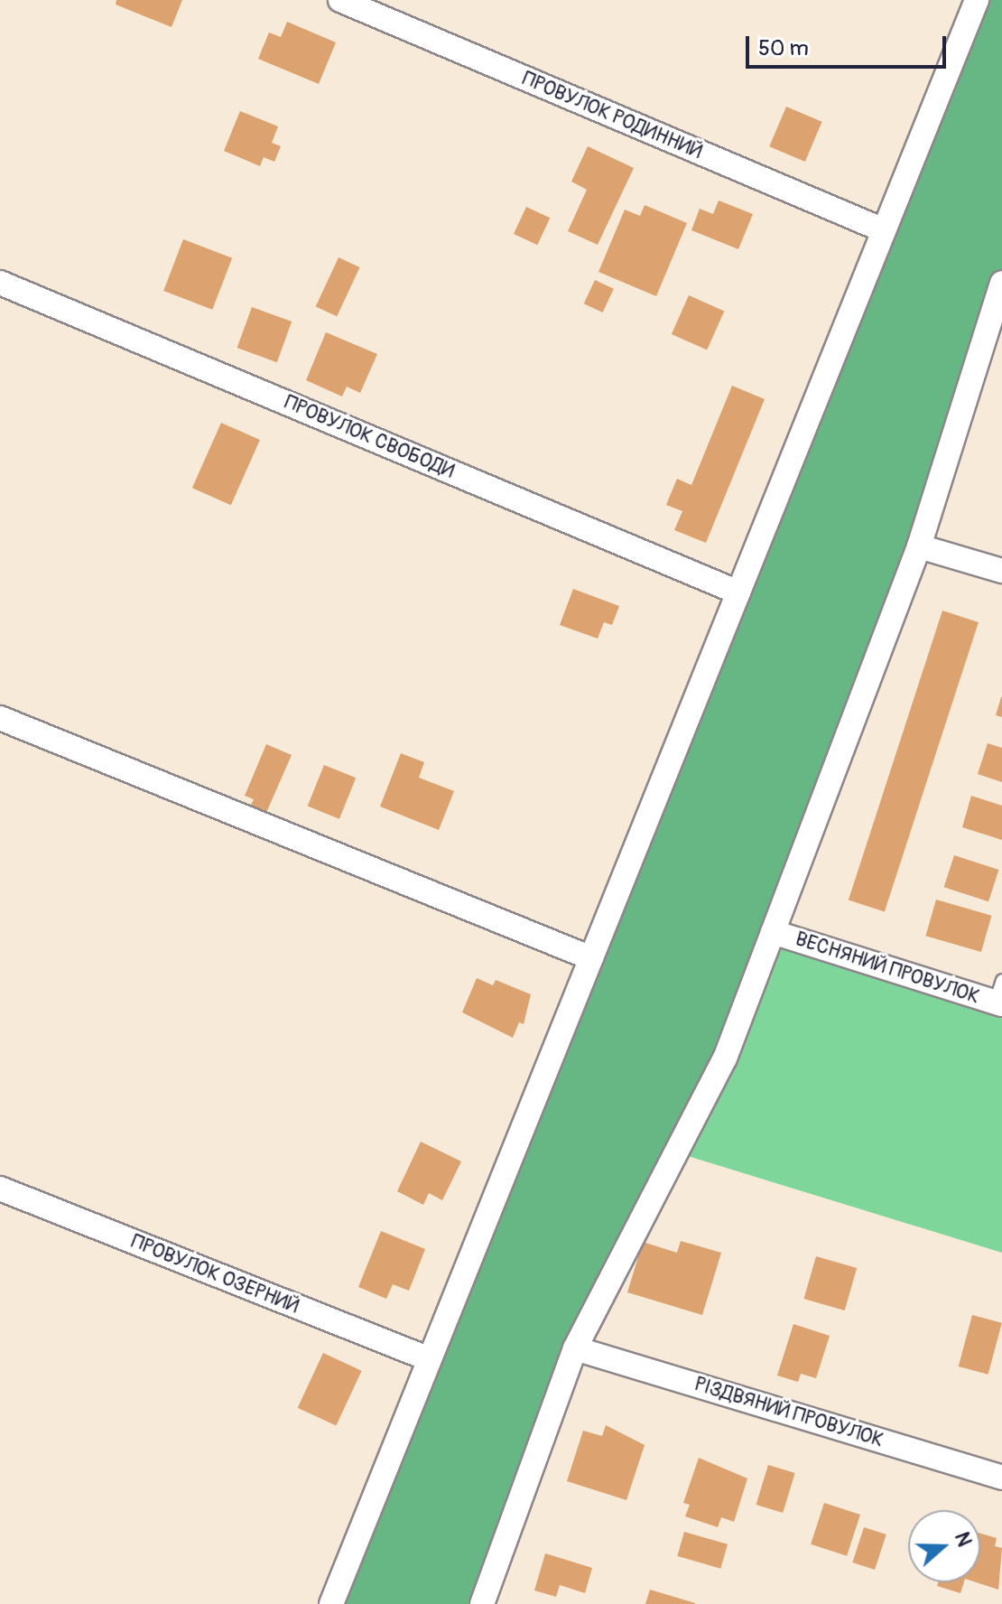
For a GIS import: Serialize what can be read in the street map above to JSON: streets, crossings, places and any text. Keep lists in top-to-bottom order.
{
  "streets": {
    "street": [
      "ПРОВУЛОК РОДИННИЙ",
      "ПРОВУЛОК СВОБОДИ",
      "ВЕСНЯНИЙ ПРОВУЛОК",
      "ПРОВУЛОК ОЗЕРНИЙ",
      "РІЗДВЯНИЙ ПРОВУЛОК"
    ]
  },
  "scale_bar": "50 m",
  "north": "right"
}
